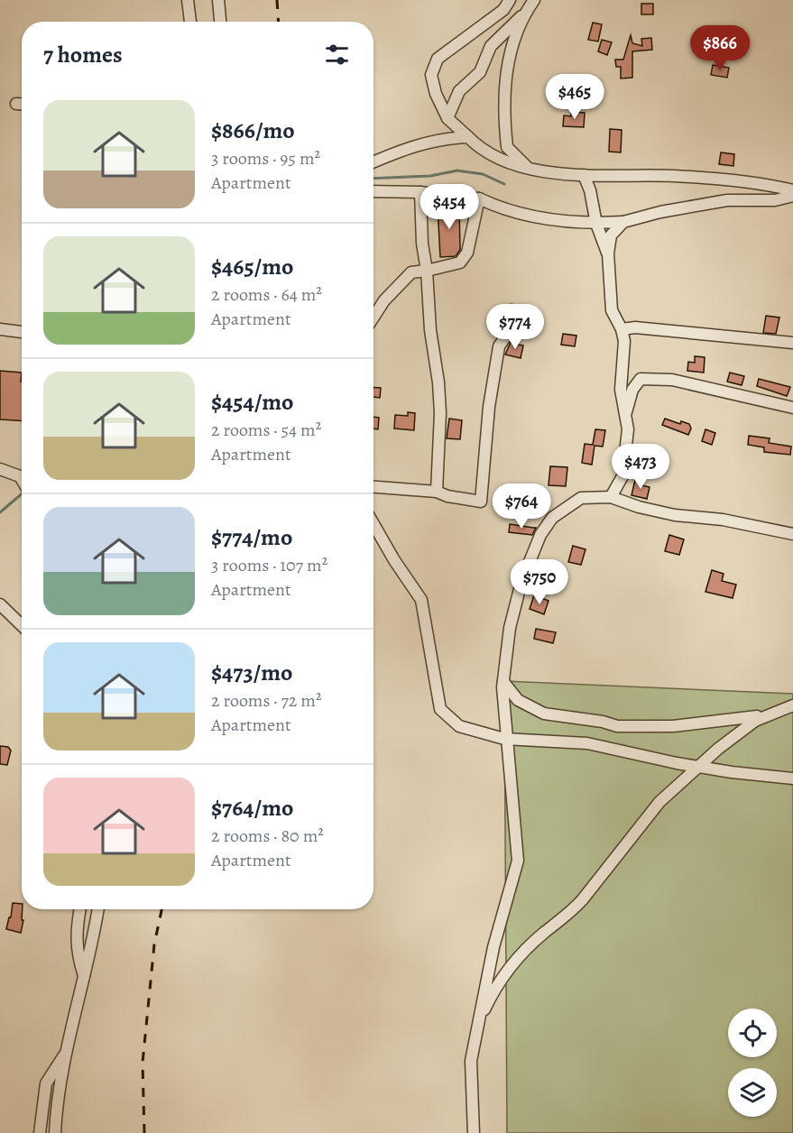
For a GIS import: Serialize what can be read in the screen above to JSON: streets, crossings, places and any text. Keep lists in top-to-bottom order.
{
  "page": {
    "heading": "7 homes",
    "price": [
      "$866",
      "$465",
      "$454",
      "$774",
      "$473",
      "$764",
      "$750"
    ],
    "list": [
      {
        "name": "$866/mo",
        "note": "3 rooms · 95 m² · Apartment"
      },
      {
        "name": "$465/mo",
        "note": "2 rooms · 64 m² · Apartment"
      },
      {
        "name": "$454/mo",
        "note": "2 rooms · 54 m² · Apartment"
      },
      {
        "name": "$774/mo",
        "note": "3 rooms · 107 m² · Apartment"
      },
      {
        "name": "$473/mo",
        "note": "2 rooms · 72 m² · Apartment"
      },
      {
        "name": "$764/mo",
        "note": "2 rooms · 80 m² · Apartment"
      }
    ]
  }
}
